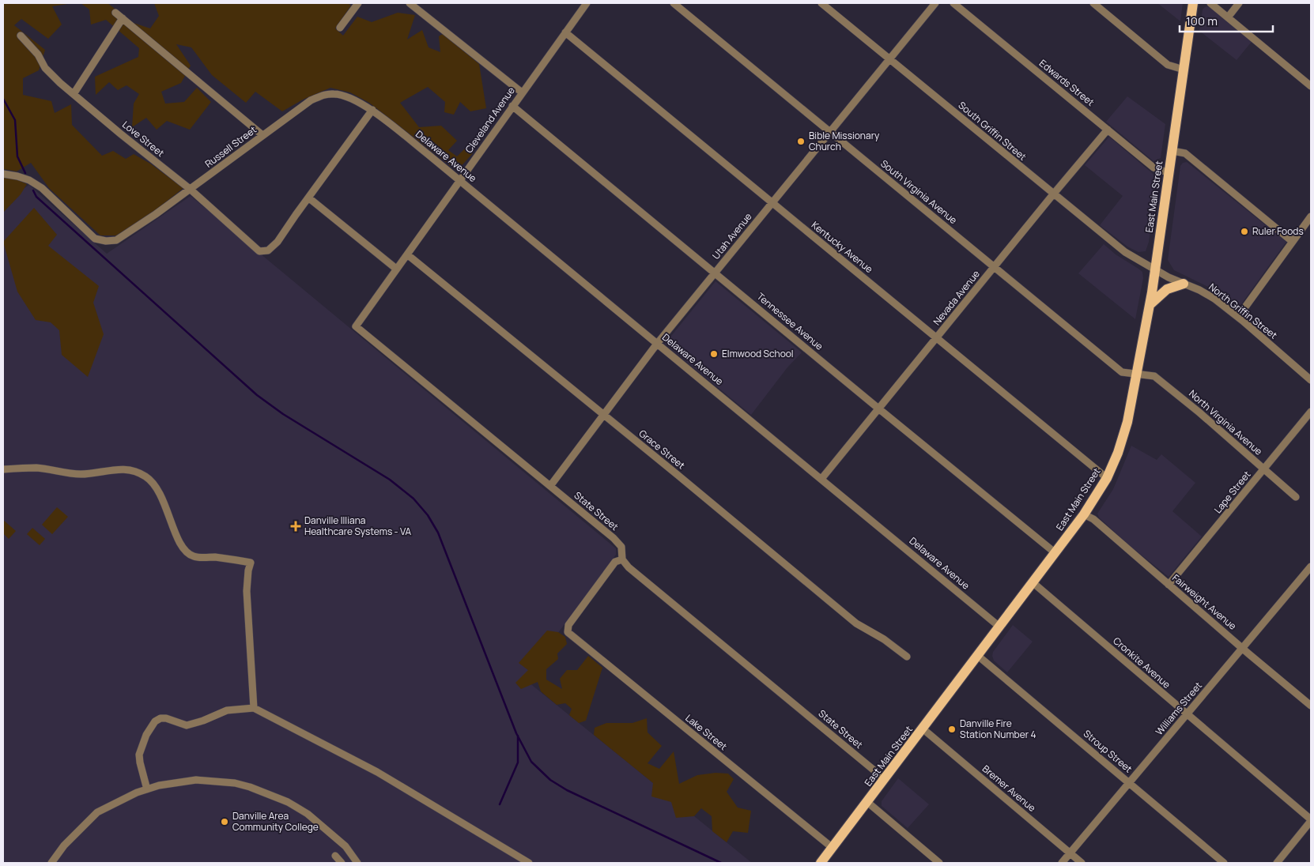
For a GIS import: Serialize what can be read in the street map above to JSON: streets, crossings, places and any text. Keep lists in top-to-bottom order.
{
  "streets": {
    "main road": ["East Main Street"],
    "street": [
      "Edwards Street",
      "Cleveland Avenue",
      "South Griffin Street",
      "Love Street",
      "Russell Street",
      "Delaware Avenue",
      "South Virginia Avenue",
      "Utah Avenue",
      "Kentucky Avenue",
      "Nevada Avenue",
      "North Griffin Street",
      "Tennessee Avenue",
      "North Virginia Avenue",
      "Grace Street",
      "Lape Street",
      "State Street",
      "Fairweight Avenue",
      "Cronkite Avenue",
      "Williams Street",
      "Lake Street",
      "Stroup Street",
      "Bremer Avenue"
    ]
  },
  "crossings": [
    ["Edwards Street", "East Main Street"],
    ["Edwards Street", "Nevada Avenue"],
    ["Cleveland Avenue", "Delaware Avenue"],
    ["Cleveland Avenue", "Kentucky Avenue"],
    ["Cleveland Avenue", "Tennessee Avenue"],
    ["Cleveland Avenue", "Grace Street"],
    ["Cleveland Avenue", "State Street"],
    ["South Griffin Street", "East Main Street"],
    ["South Griffin Street", "Utah Avenue"],
    ["South Griffin Street", "Nevada Avenue"],
    ["South Griffin Street", "North Griffin Street"],
    ["Love Street", "Russell Street"],
    ["Russell Street", "Delaware Avenue"],
    ["Delaware Avenue", "East Main Street"],
    ["Delaware Avenue", "Utah Avenue"],
    ["Delaware Avenue", "Nevada Avenue"],
    ["South Virginia Avenue", "East Main Street"],
    ["South Virginia Avenue", "Utah Avenue"],
    ["South Virginia Avenue", "Nevada Avenue"],
    ["South Virginia Avenue", "North Virginia Avenue"],
    ["East Main Street", "Kentucky Avenue"],
    ["East Main Street", "North Griffin Street"],
    ["East Main Street", "Tennessee Avenue"],
    ["East Main Street", "North Virginia Avenue"],
    ["East Main Street", "State Street"],
    ["East Main Street", "Fairweight Avenue"],
    ["East Main Street", "Cronkite Avenue"],
    ["East Main Street", "Lake Street"],
    ["East Main Street", "Stroup Street"],
    ["East Main Street", "Bremer Avenue"],
    ["Utah Avenue", "Kentucky Avenue"],
    ["Utah Avenue", "Tennessee Avenue"],
    ["Utah Avenue", "Grace Street"],
    ["Utah Avenue", "State Street"],
    ["Kentucky Avenue", "Nevada Avenue"],
    ["Nevada Avenue", "Tennessee Avenue"],
    ["North Virginia Avenue", "Lape Street"],
    ["Lape Street", "Fairweight Avenue"],
    ["State Street", "Lake Street"],
    ["Fairweight Avenue", "Williams Street"],
    ["Cronkite Avenue", "Williams Street"],
    ["Williams Street", "Stroup Street"],
    ["Williams Street", "Bremer Avenue"]
  ],
  "places": {
    "other": [
      "Bible Missionary Church",
      "Ruler Foods",
      "Elmwood School",
      "Danville Fire Station Number 4",
      "Danville Area Community College"
    ],
    "health": ["Danville Illiana Healthcare Systems - VA"]
  },
  "scale_bar": "100 m"
}
